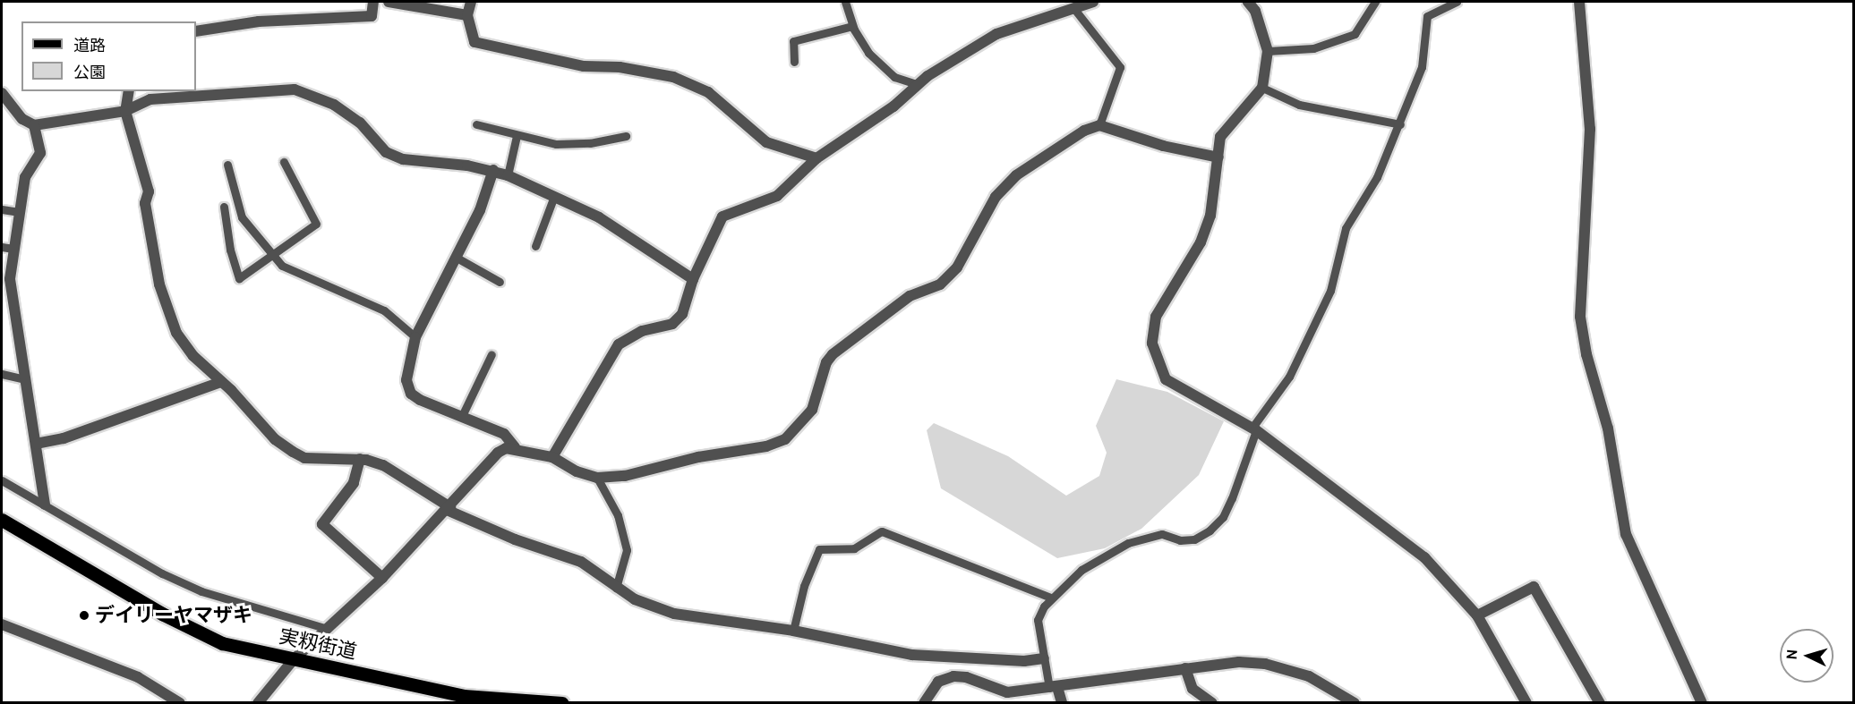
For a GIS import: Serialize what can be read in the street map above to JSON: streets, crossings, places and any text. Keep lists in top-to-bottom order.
{
  "streets": {
    "main road": ["実籾街道"]
  },
  "places": ["デイリーヤマザキ"],
  "legend": ["道路", "公園"],
  "north": "left"
}
